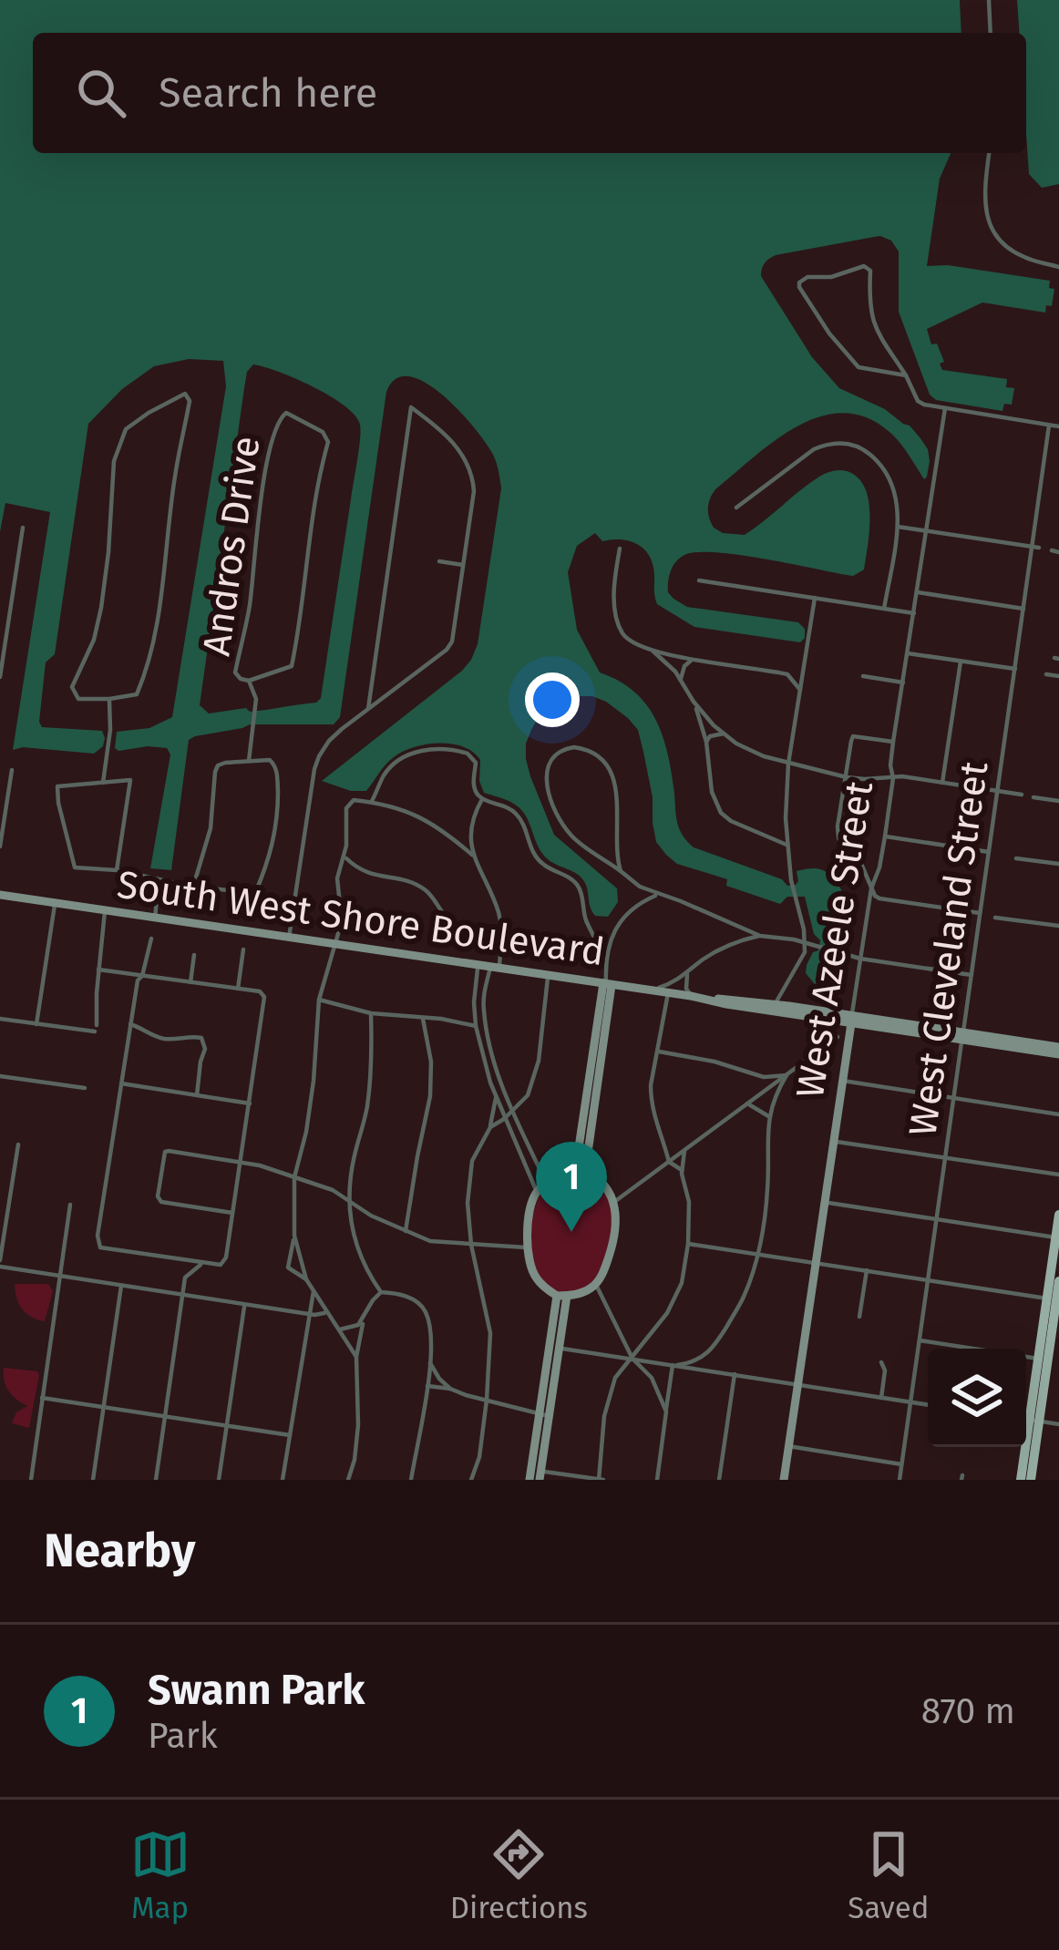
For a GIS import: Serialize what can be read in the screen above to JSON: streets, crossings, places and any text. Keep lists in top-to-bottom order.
{
  "streets": {
    "street": [
      "Andros Drive",
      "South West Shore Boulevard",
      "West Azeele Street",
      "West Cleveland Street"
    ]
  },
  "crossings": [
    ["South West Shore Boulevard", "West Azeele Street"],
    ["South West Shore Boulevard", "West Cleveland Street"]
  ],
  "page": {
    "search": "Search here",
    "pins": "1",
    "heading": "Nearby",
    "list": [
      {
        "mark": "1",
        "name": "Swann Park",
        "note": "Park",
        "value": "870 m"
      }
    ],
    "nav": ["Map", "Directions", "Saved"]
  }
}
